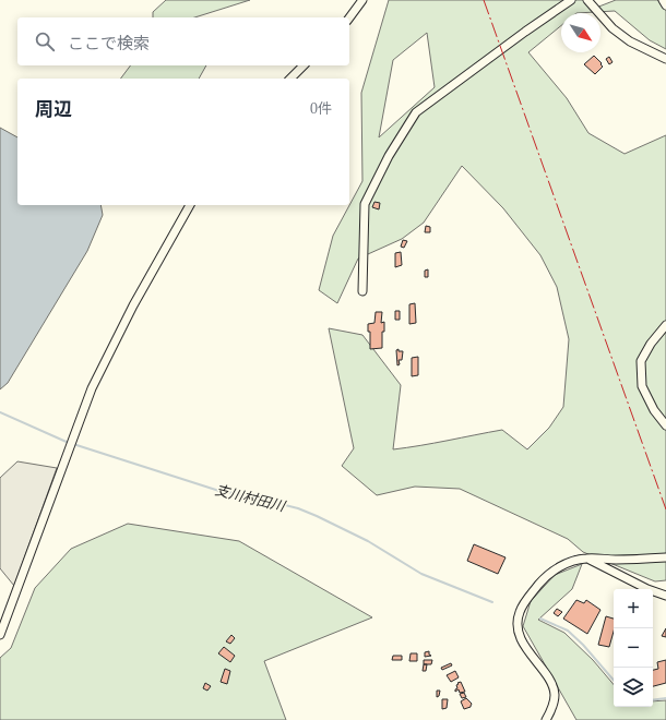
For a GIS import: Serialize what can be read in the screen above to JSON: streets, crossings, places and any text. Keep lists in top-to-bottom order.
{
  "water": ["支川村田川"],
  "north": "bottom right",
  "page": {
    "search": "ここで検索",
    "heading": ["周辺", "0件"],
    "map_buttons": ["+", "−"]
  }
}
